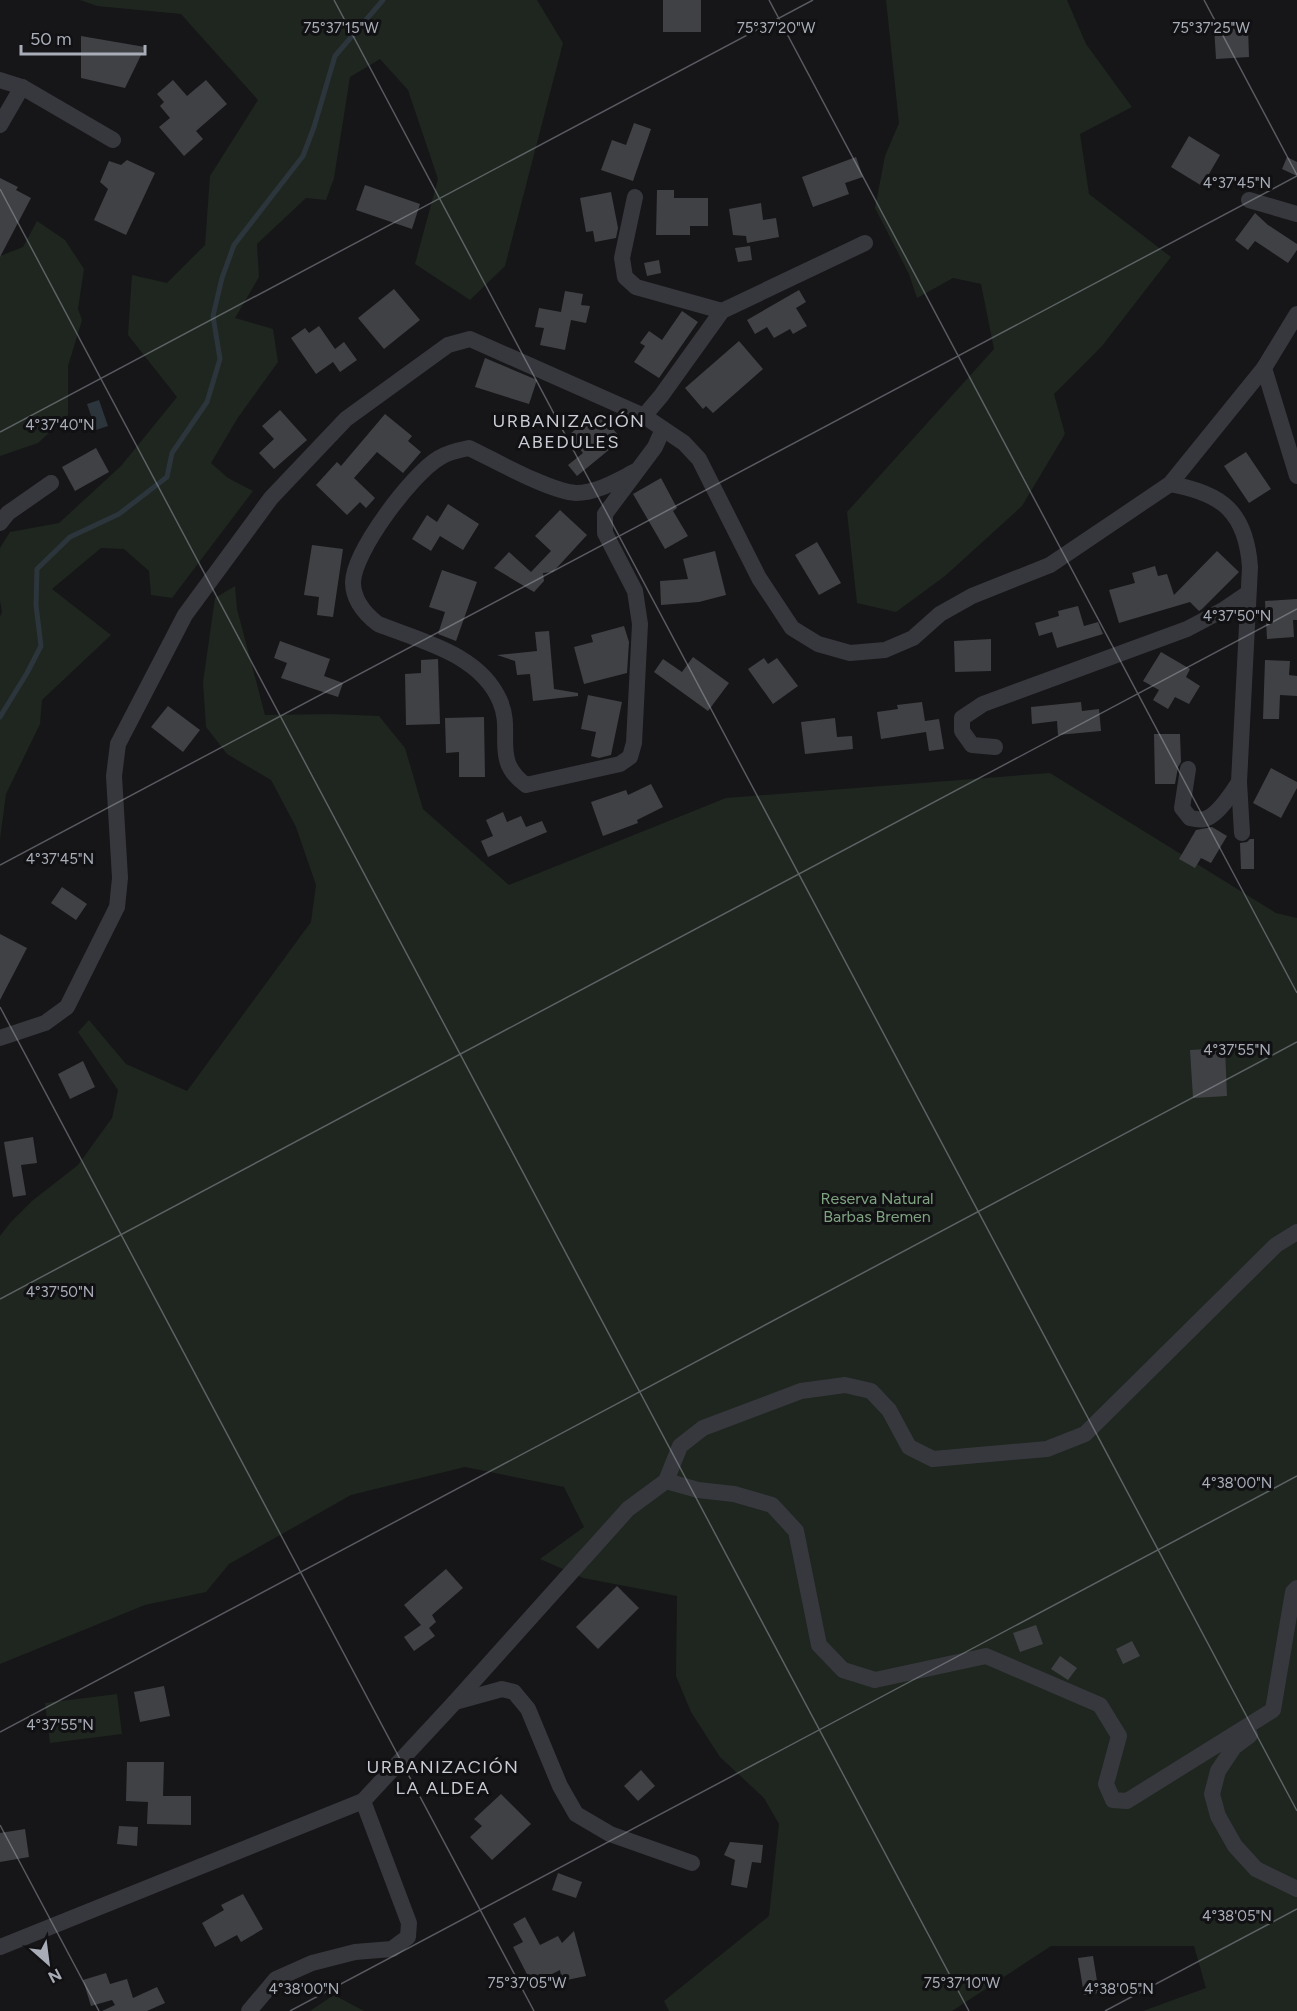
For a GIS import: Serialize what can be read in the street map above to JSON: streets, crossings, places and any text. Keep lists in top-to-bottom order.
{
  "districts": ["URBANIZACIÓN ABEDULES", "URBANIZACIÓN LA ALDEA"],
  "parks": ["Reserva Natural Barbas Bremen"],
  "scale_bar": "50 m",
  "north": "bottom right",
  "coordinates": [
    "75°37'15\"W",
    "75°37'20\"W",
    "75°37'25\"W",
    "4°37'45\"N",
    "4°37'40\"N",
    "4°37'50\"N",
    "4°37'55\"N",
    "4°38'00\"N",
    "4°38'05\"N",
    "75°37'05\"W",
    "75°37'10\"W"
  ]
}
